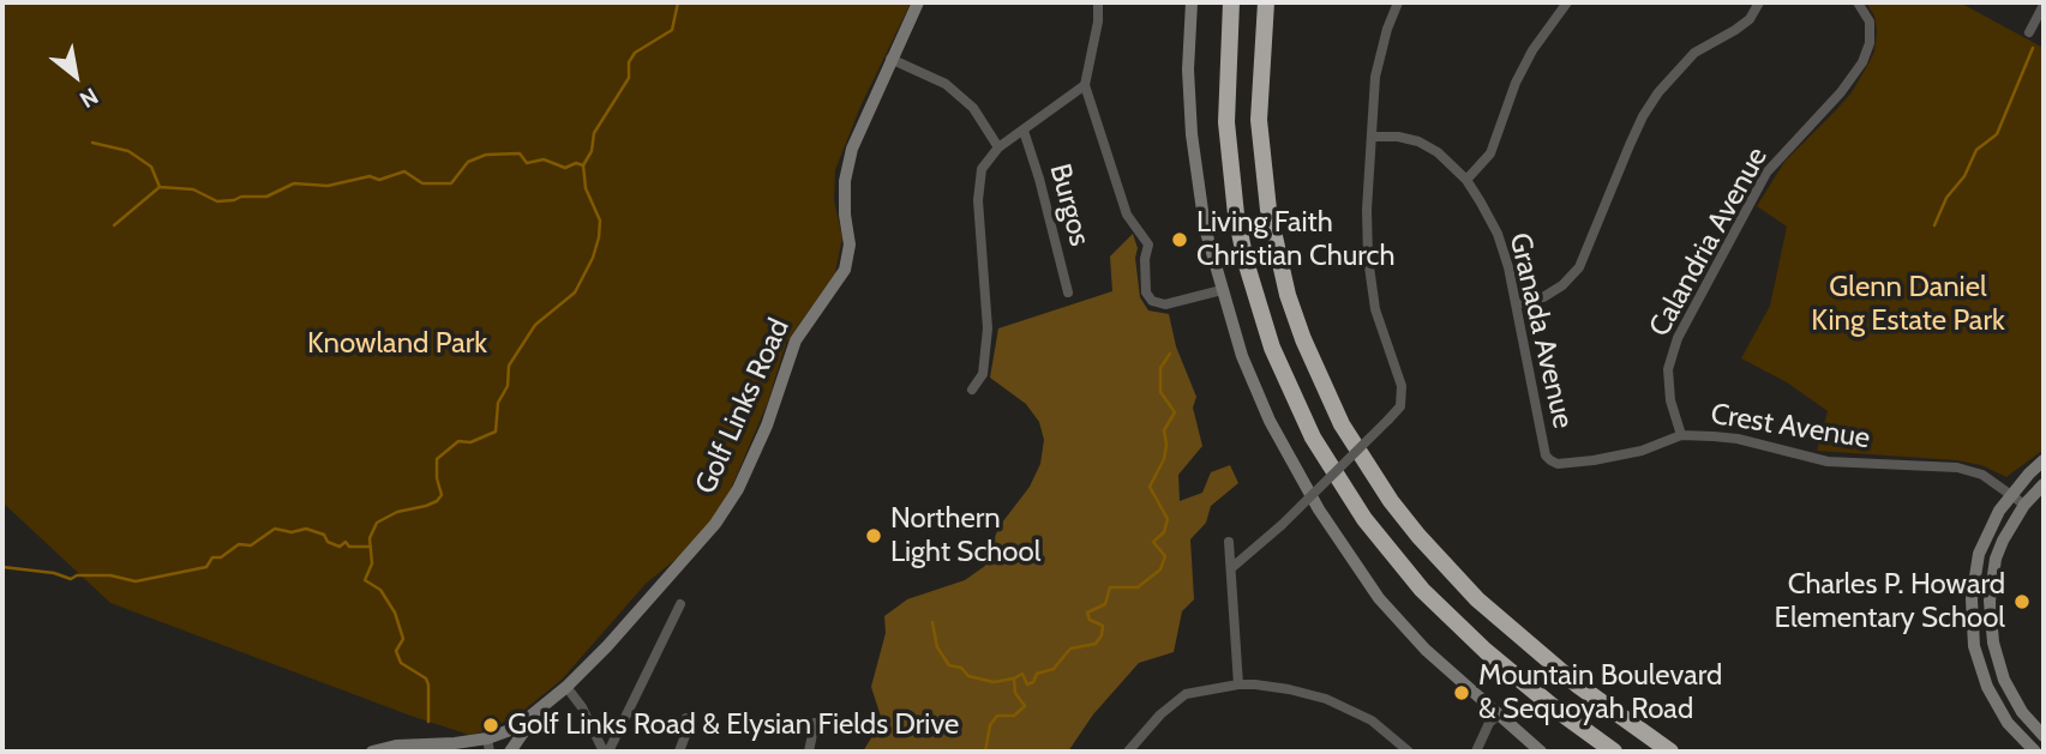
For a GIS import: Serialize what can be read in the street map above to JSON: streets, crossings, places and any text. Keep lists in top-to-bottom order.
{
  "streets": {
    "street": [
      "Burgos",
      "Calandria Avenue",
      "Granada Avenue",
      "Golf Links Road",
      "Crest Avenue"
    ]
  },
  "crossings": [
    ["Calandria Avenue", "Crest Avenue"],
    ["Granada Avenue", "Crest Avenue"]
  ],
  "parks": ["Glenn Daniel King Estate Park", "Knowland Park"],
  "places": [
    "Living Faith Christian Church",
    "Northern Light School",
    "Charles P. Howard Elementary School",
    "Mountain Boulevard & Sequoyah Road",
    "Golf Links Road & Elysian Fields Drive"
  ],
  "north": "bottom right"
}
